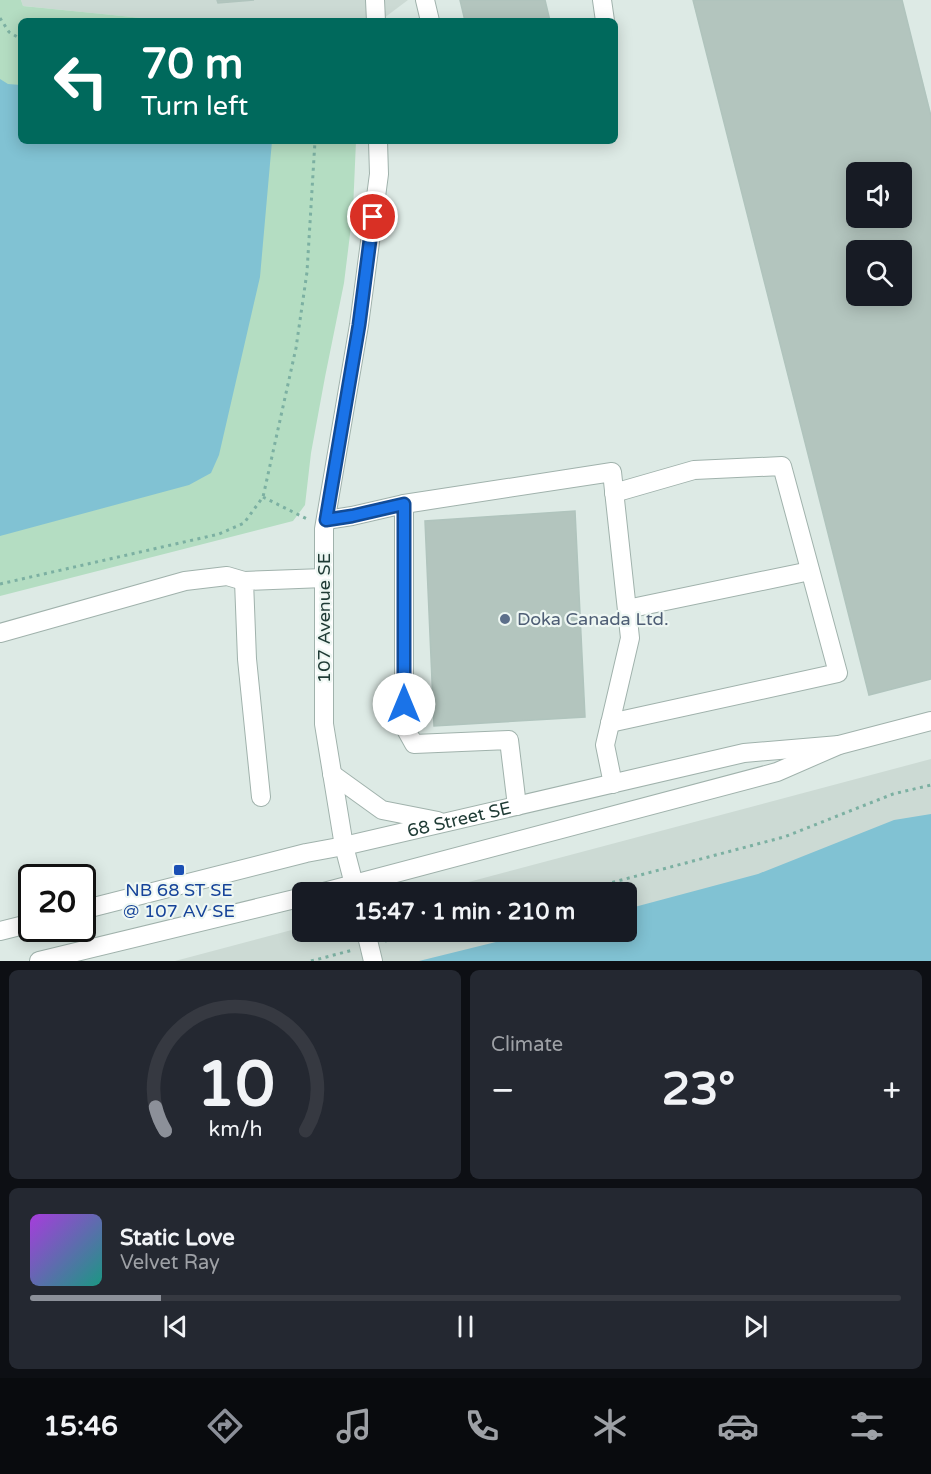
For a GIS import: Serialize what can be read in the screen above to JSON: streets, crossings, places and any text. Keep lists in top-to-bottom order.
{
  "streets": {
    "street": ["107 Avenue SE", "68 Street SE"]
  },
  "crossings": [
    ["107 Avenue SE", "68 Street SE"]
  ],
  "places": {
    "other": ["Doka Canada Ltd."],
    "transit": ["NB 68 ST SE @ 107 AV SE"]
  },
  "page": {
    "turn": ["70 m", "Turn left"],
    "limit": "20",
    "trip": "15:47 · 1 min · 210 m",
    "tile": "Climate",
    "heat": ["−", "23°", "+"],
    "song": ["Static Love", "Velvet Ray"],
    "tabs": "15:46",
    "gauge": ["10", "km/h"]
  }
}
